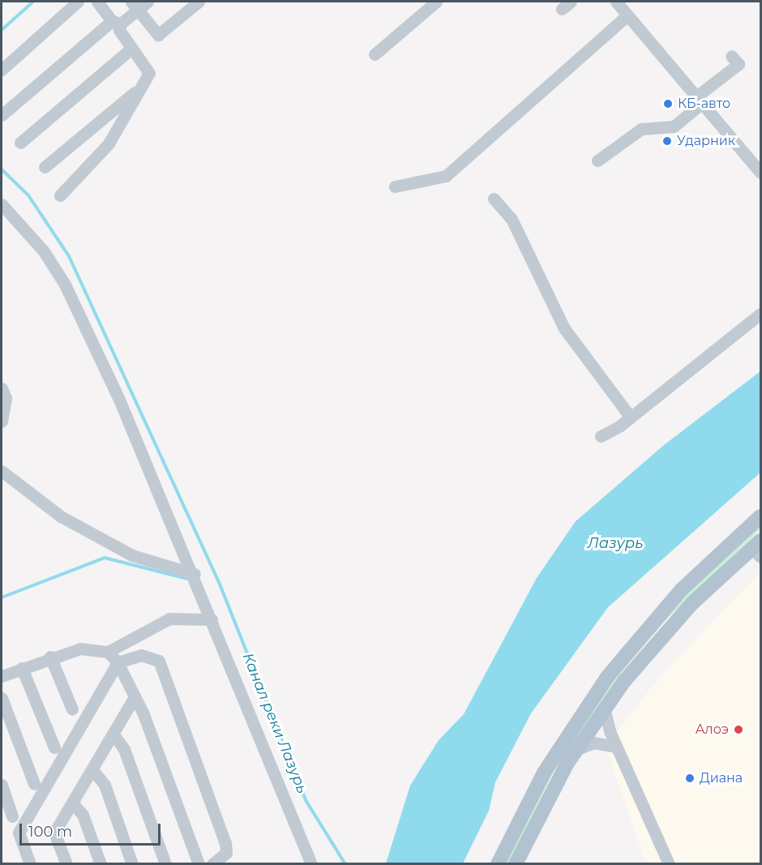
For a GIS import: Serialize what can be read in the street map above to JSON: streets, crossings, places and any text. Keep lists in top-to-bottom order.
{
  "water": ["Лазурь", "Канал реки Лазурь"],
  "places": [
    "КБ-авто",
    "Ударник",
    "Алоэ",
    "Диана"
  ],
  "scale_bar": "100 m"
}
